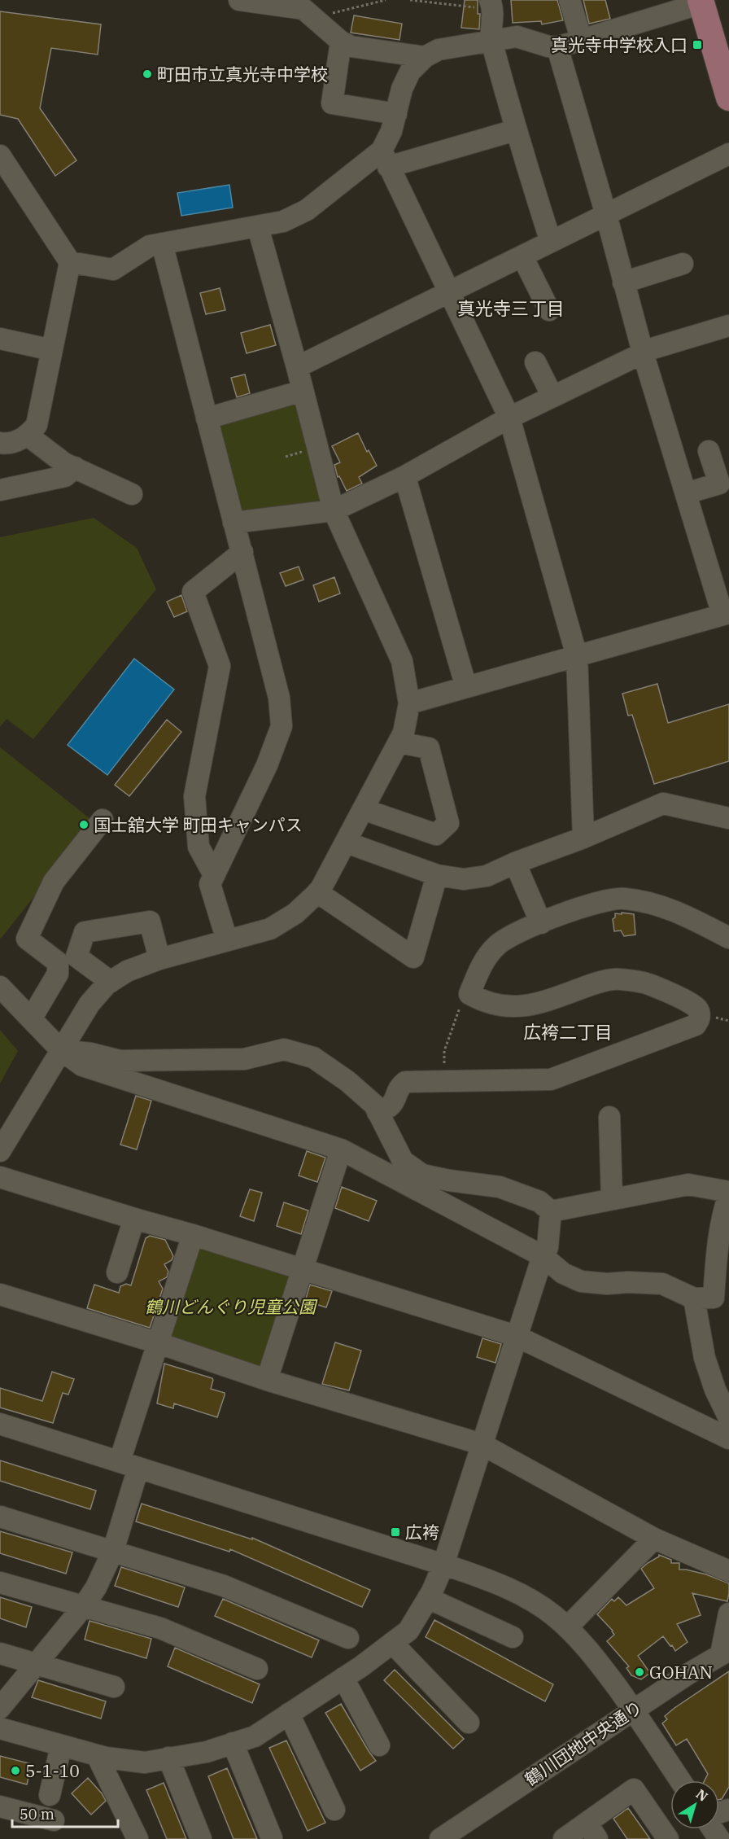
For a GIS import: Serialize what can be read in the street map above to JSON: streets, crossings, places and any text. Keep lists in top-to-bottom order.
{
  "streets": {
    "street": ["鶴川団地中央通り"]
  },
  "districts": ["真光寺三丁目", "広袴二丁目"],
  "parks": ["鶴川どんぐり児童公園"],
  "places": {
    "transit": ["真光寺中学校入口", "広袴"],
    "other": [
      "町田市立真光寺中学校",
      "国士舘大学 町田キャンパス",
      "GOHAN",
      "5-1-10"
    ]
  },
  "scale_bar": "50 m",
  "north": "top right"
}
